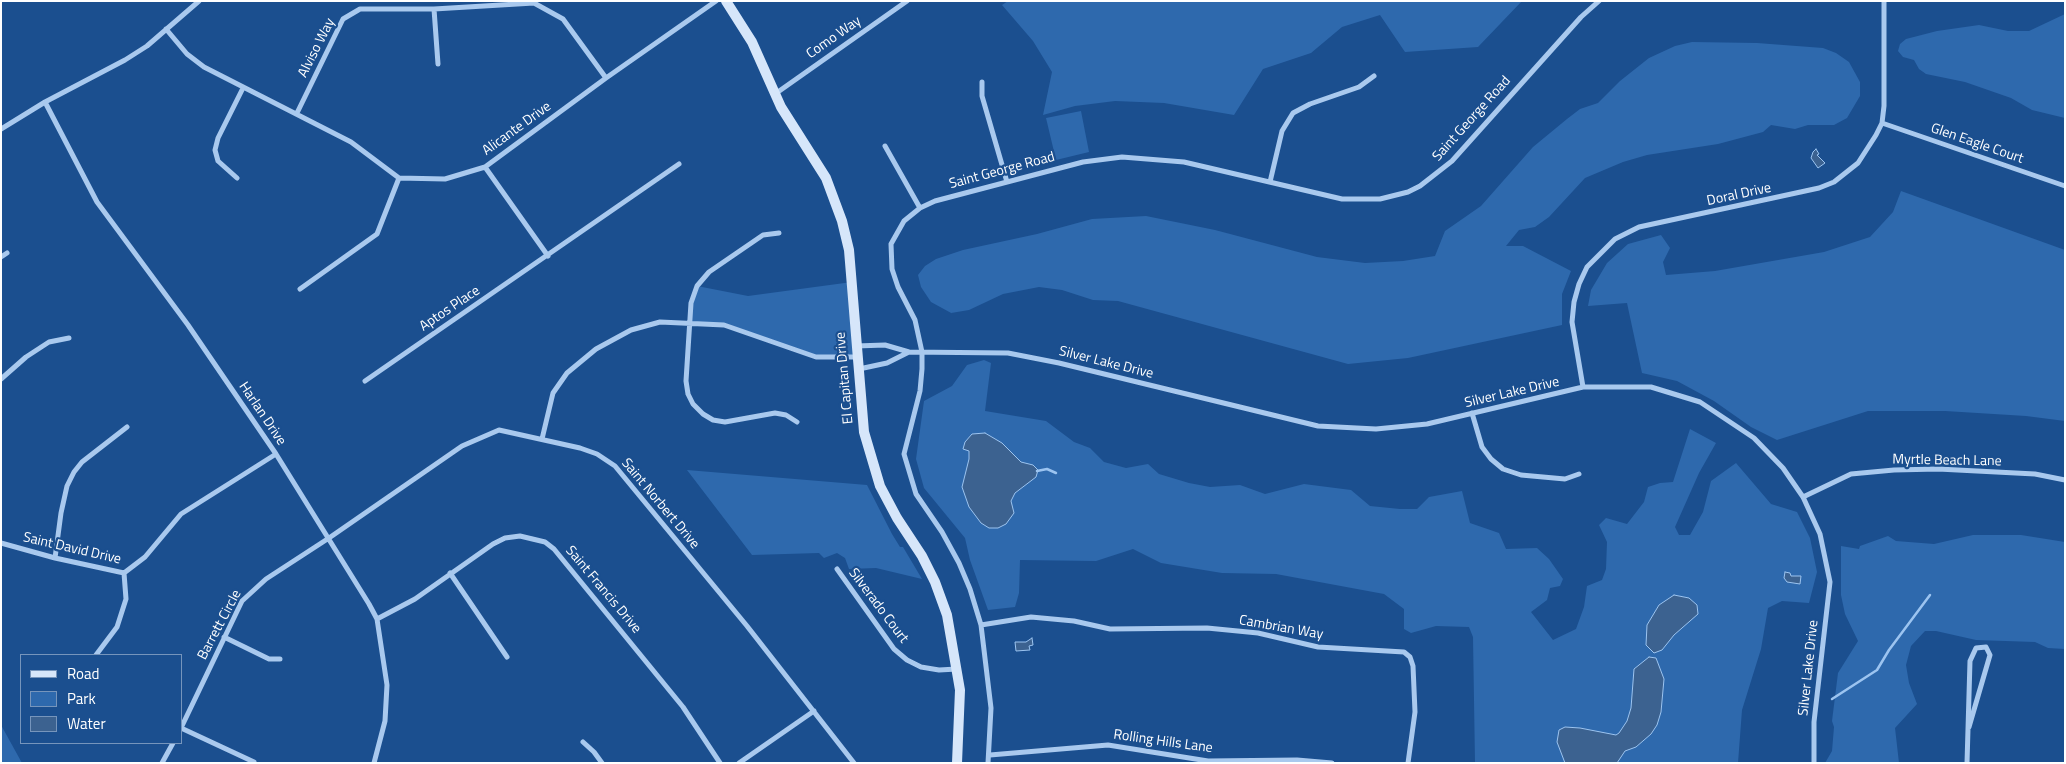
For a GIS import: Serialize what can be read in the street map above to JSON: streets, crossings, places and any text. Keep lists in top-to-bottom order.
{
  "streets": {
    "street": [
      "Como Way",
      "Alviso Way",
      "Saint George Road",
      "Alicante Drive",
      "Glen Eagle Court",
      "Doral Drive",
      "Aptos Place",
      "Silver Lake Drive",
      "El Capitan Drive",
      "Harlan Drive",
      "Myrtle Beach Lane",
      "Saint Norbert Drive",
      "Saint David Drive",
      "Saint Francis Drive",
      "Silverado Court",
      "Barrett Circle",
      "Cambrian Way",
      "Rolling Hills Lane"
    ]
  },
  "crossings": [
    ["Como Way", "El Capitan Drive"],
    ["Alviso Way", "Alicante Drive"],
    ["Saint George Road", "Silver Lake Drive"],
    ["Saint George Road", "Cambrian Way"],
    ["Saint George Road", "Rolling Hills Lane"],
    ["Glen Eagle Court", "Doral Drive"],
    ["Doral Drive", "Silver Lake Drive"],
    ["Silver Lake Drive", "Myrtle Beach Lane"],
    ["El Capitan Drive", "Silverado Court"],
    ["Harlan Drive", "Saint Norbert Drive"],
    ["Harlan Drive", "Saint David Drive"],
    ["Harlan Drive", "Saint Francis Drive"],
    ["Harlan Drive", "Barrett Circle"],
    ["Saint Norbert Drive", "Barrett Circle"]
  ],
  "legend": ["Road", "Park", "Water"]
}
